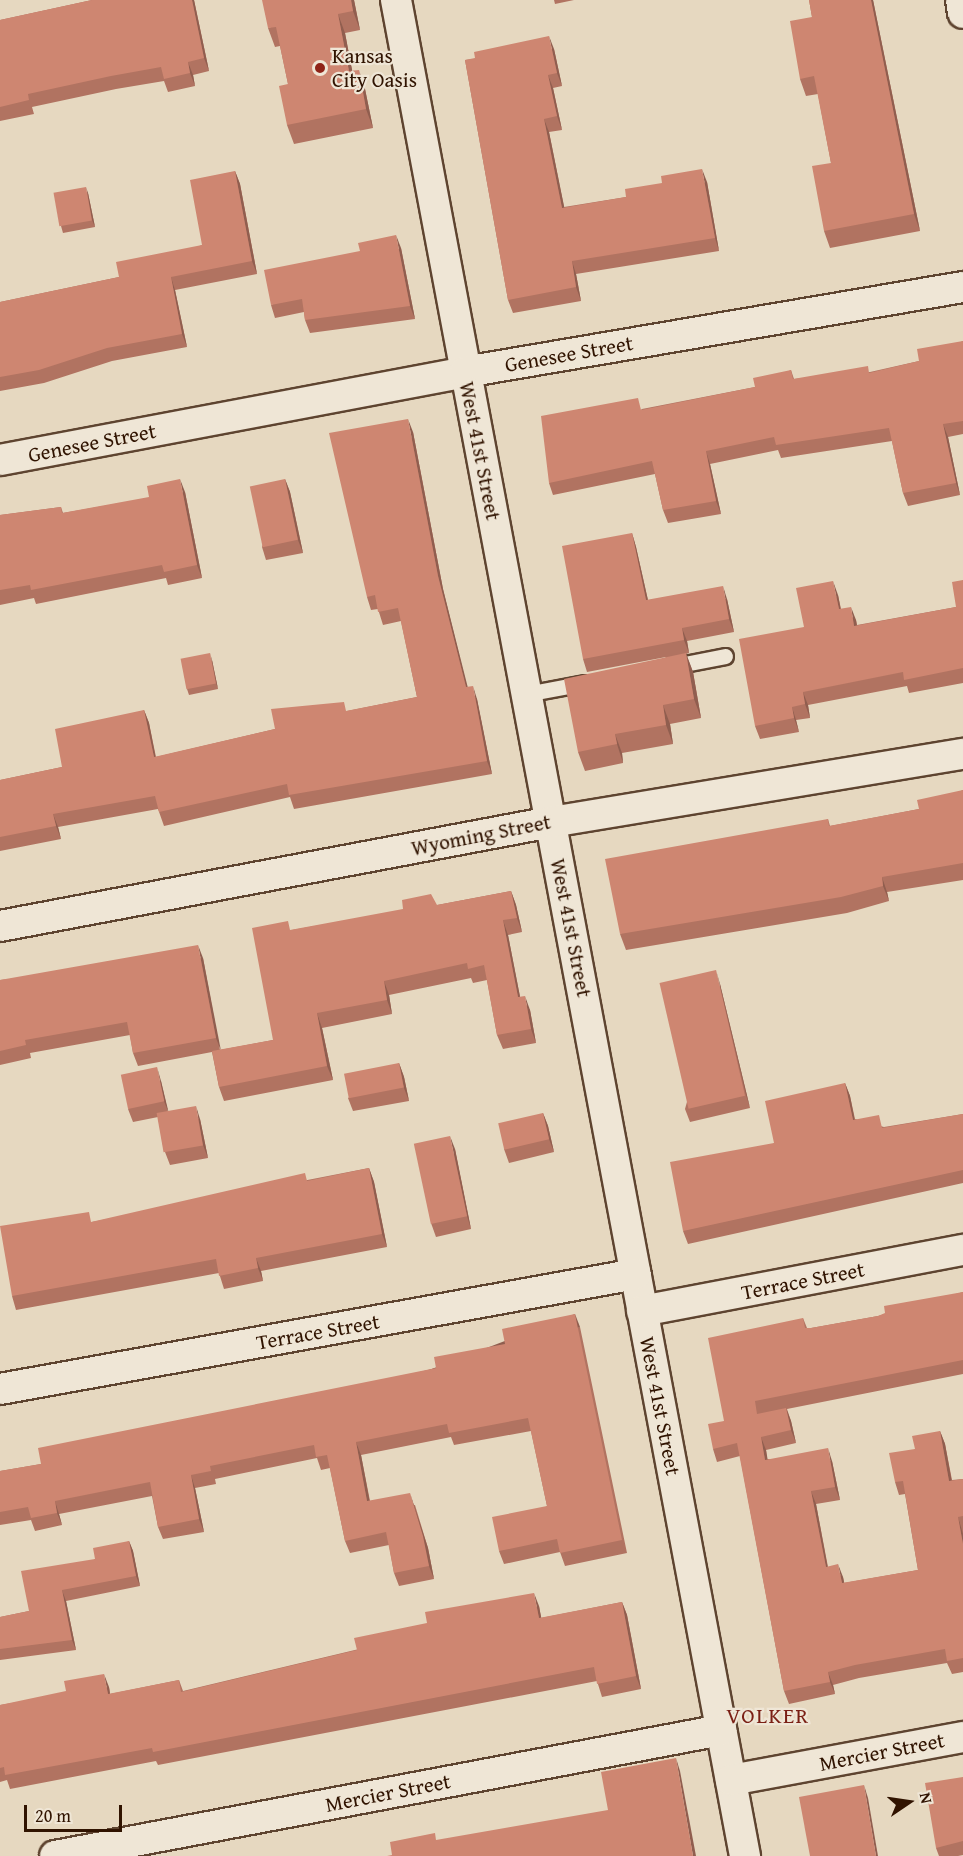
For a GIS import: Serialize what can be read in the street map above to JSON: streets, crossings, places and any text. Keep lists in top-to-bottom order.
{
  "streets": {
    "street": [
      "Genesee Street",
      "West 41st Street",
      "Wyoming Street",
      "Terrace Street",
      "Mercier Street"
    ]
  },
  "crossings": [
    ["Genesee Street", "West 41st Street"],
    ["West 41st Street", "Wyoming Street"],
    ["West 41st Street", "Terrace Street"],
    ["West 41st Street", "Mercier Street"]
  ],
  "districts": ["VOLKER"],
  "places": ["Kansas City Oasis"],
  "scale_bar": "20 m",
  "north": "right"
}
